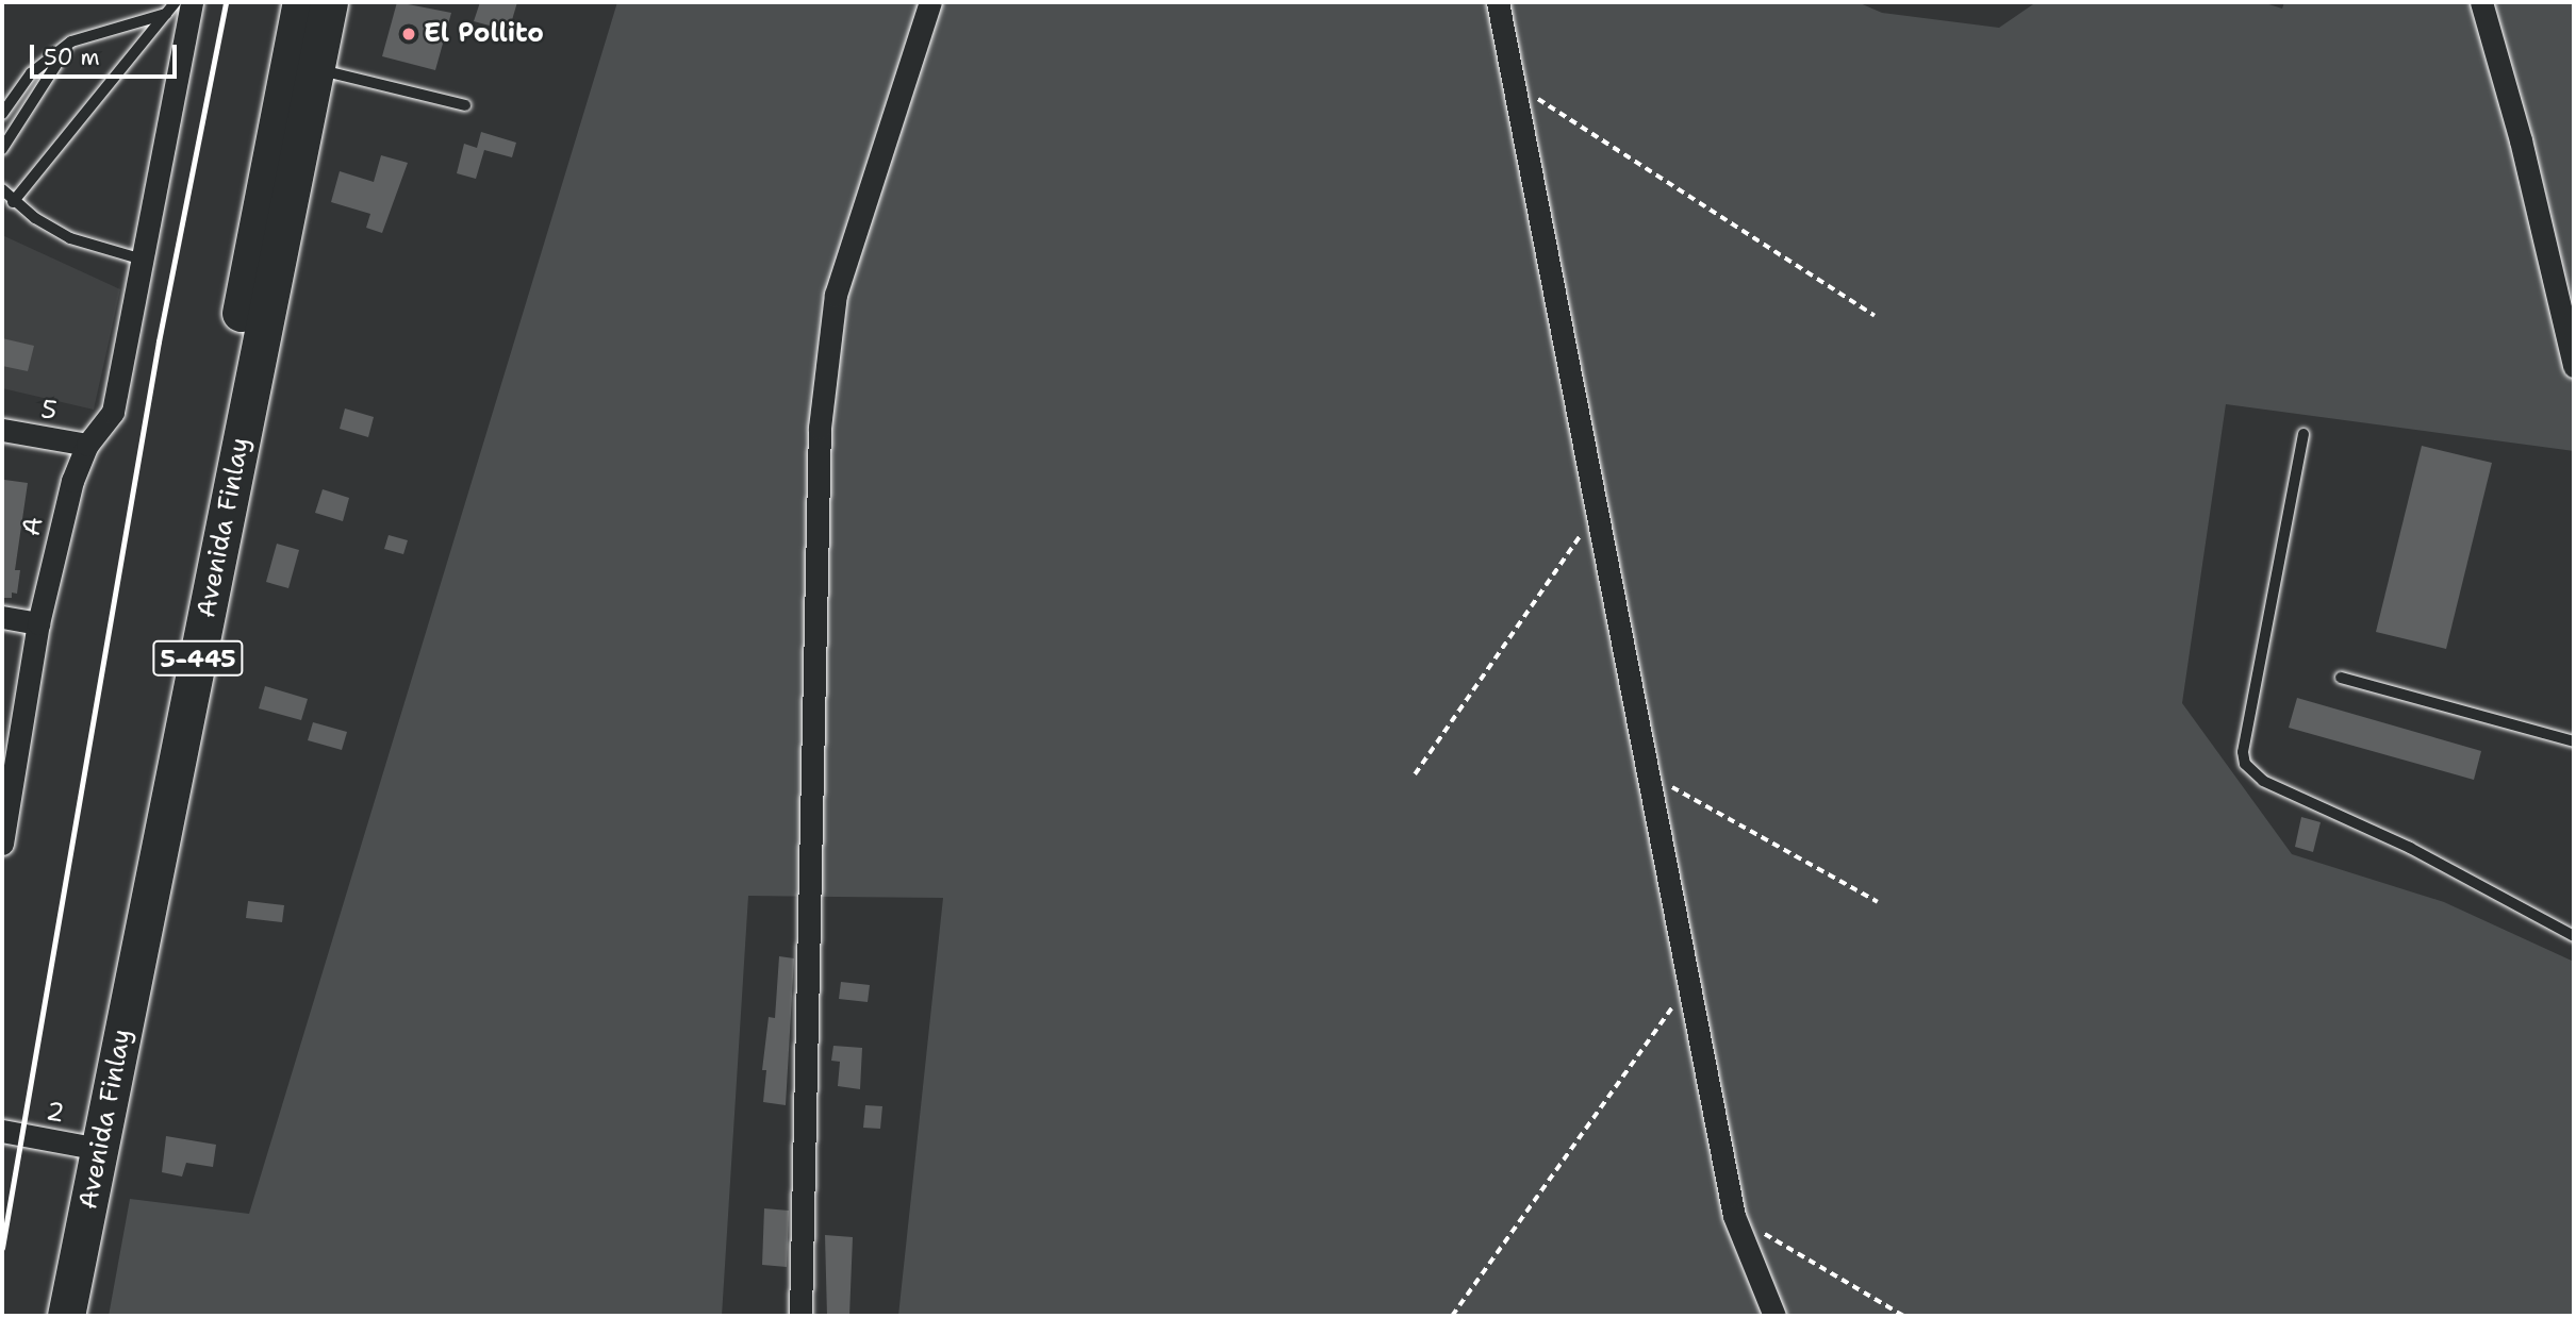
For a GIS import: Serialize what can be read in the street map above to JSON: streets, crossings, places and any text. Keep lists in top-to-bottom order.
{
  "streets": {
    "highway": ["Avenida Finlay", "5-445"],
    "street": ["5", "A", "2"]
  },
  "crossings": [
    ["5", "A"],
    ["Avenida Finlay", "2"]
  ],
  "places": ["El Pollito"],
  "scale_bar": "50 m"
}
